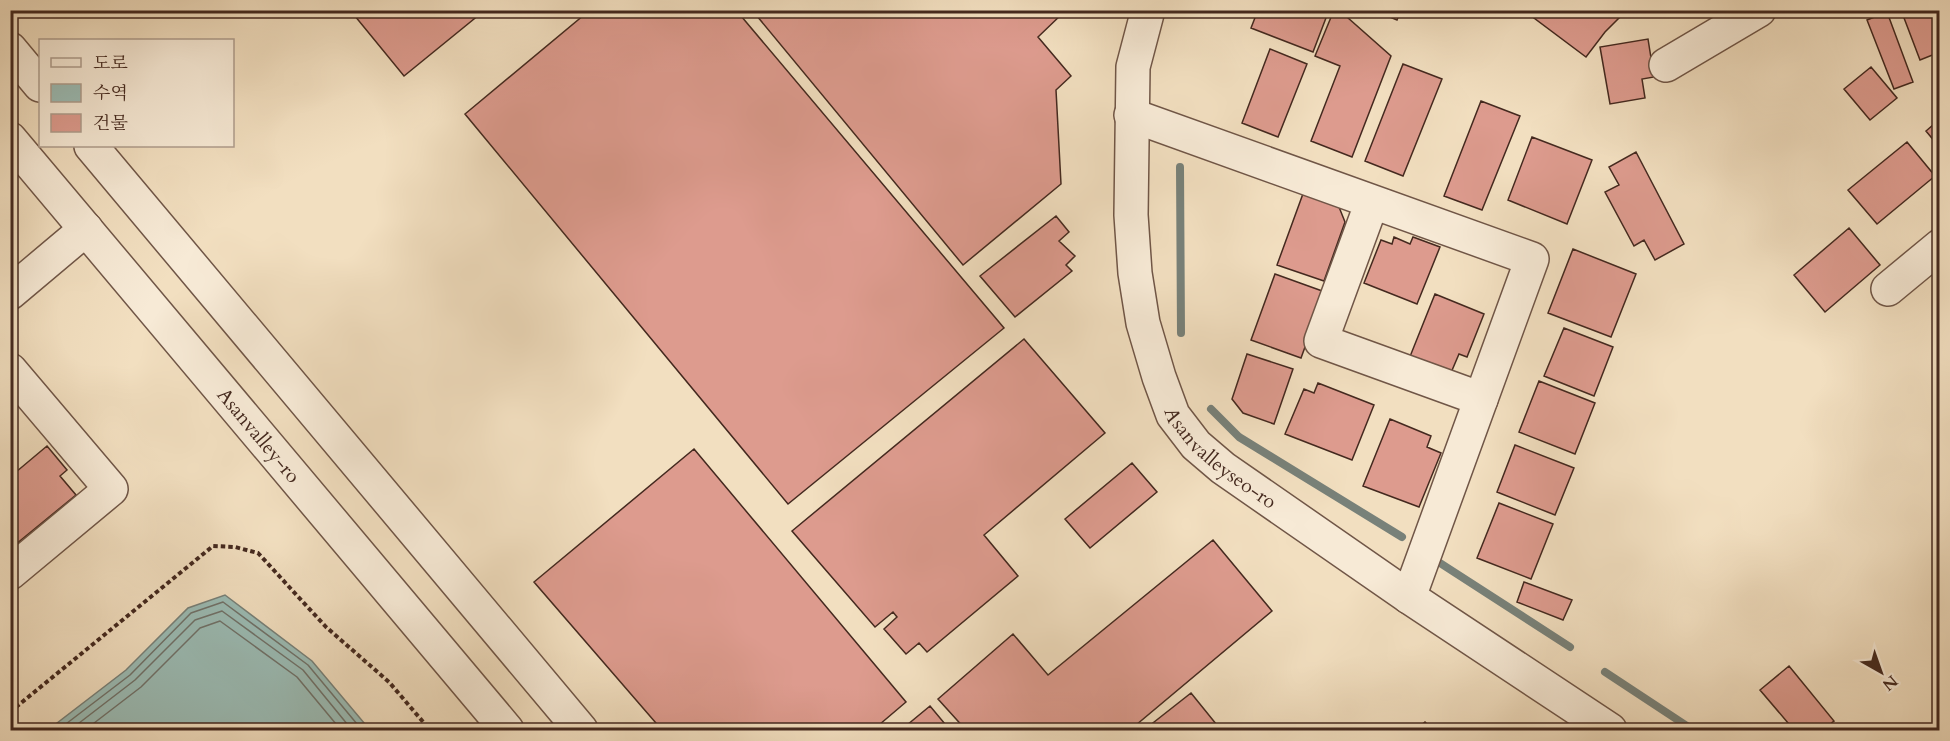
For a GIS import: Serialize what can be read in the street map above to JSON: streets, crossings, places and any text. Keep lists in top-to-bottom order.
{
  "streets": {
    "street": ["Asanvalley-ro", "Asanvalleyseo-ro"]
  },
  "legend": ["도로", "수역", "건물"],
  "north": "bottom right"
}
